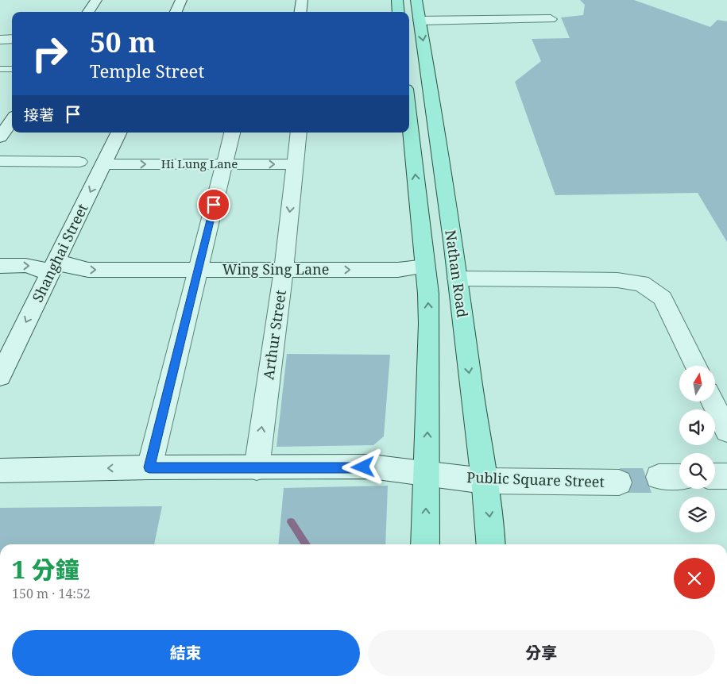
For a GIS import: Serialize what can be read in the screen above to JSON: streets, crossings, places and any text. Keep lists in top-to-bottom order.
{
  "streets": {
    "main road": ["Nathan Road"],
    "street": [
      "Hi Lung Lane",
      "Shanghai Street",
      "Wing Sing Lane",
      "Arthur Street",
      "Public Square Street"
    ]
  },
  "crossings": [
    ["Hi Lung Lane", "Shanghai Street"],
    ["Hi Lung Lane", "Arthur Street"],
    ["Shanghai Street", "Wing Sing Lane"],
    ["Wing Sing Lane", "Nathan Road"],
    ["Wing Sing Lane", "Arthur Street"],
    ["Nathan Road", "Public Square Street"],
    ["Arthur Street", "Public Square Street"]
  ],
  "one_way": ["Hi Lung Lane", "Wing Sing Lane"],
  "north": "top",
  "page": {
    "turn": ["50 m", "Temple Street"],
    "then": "接著",
    "heading": ["1 分鐘", "150 m · 14:52"],
    "buttons": ["結束", "分享"]
  }
}
